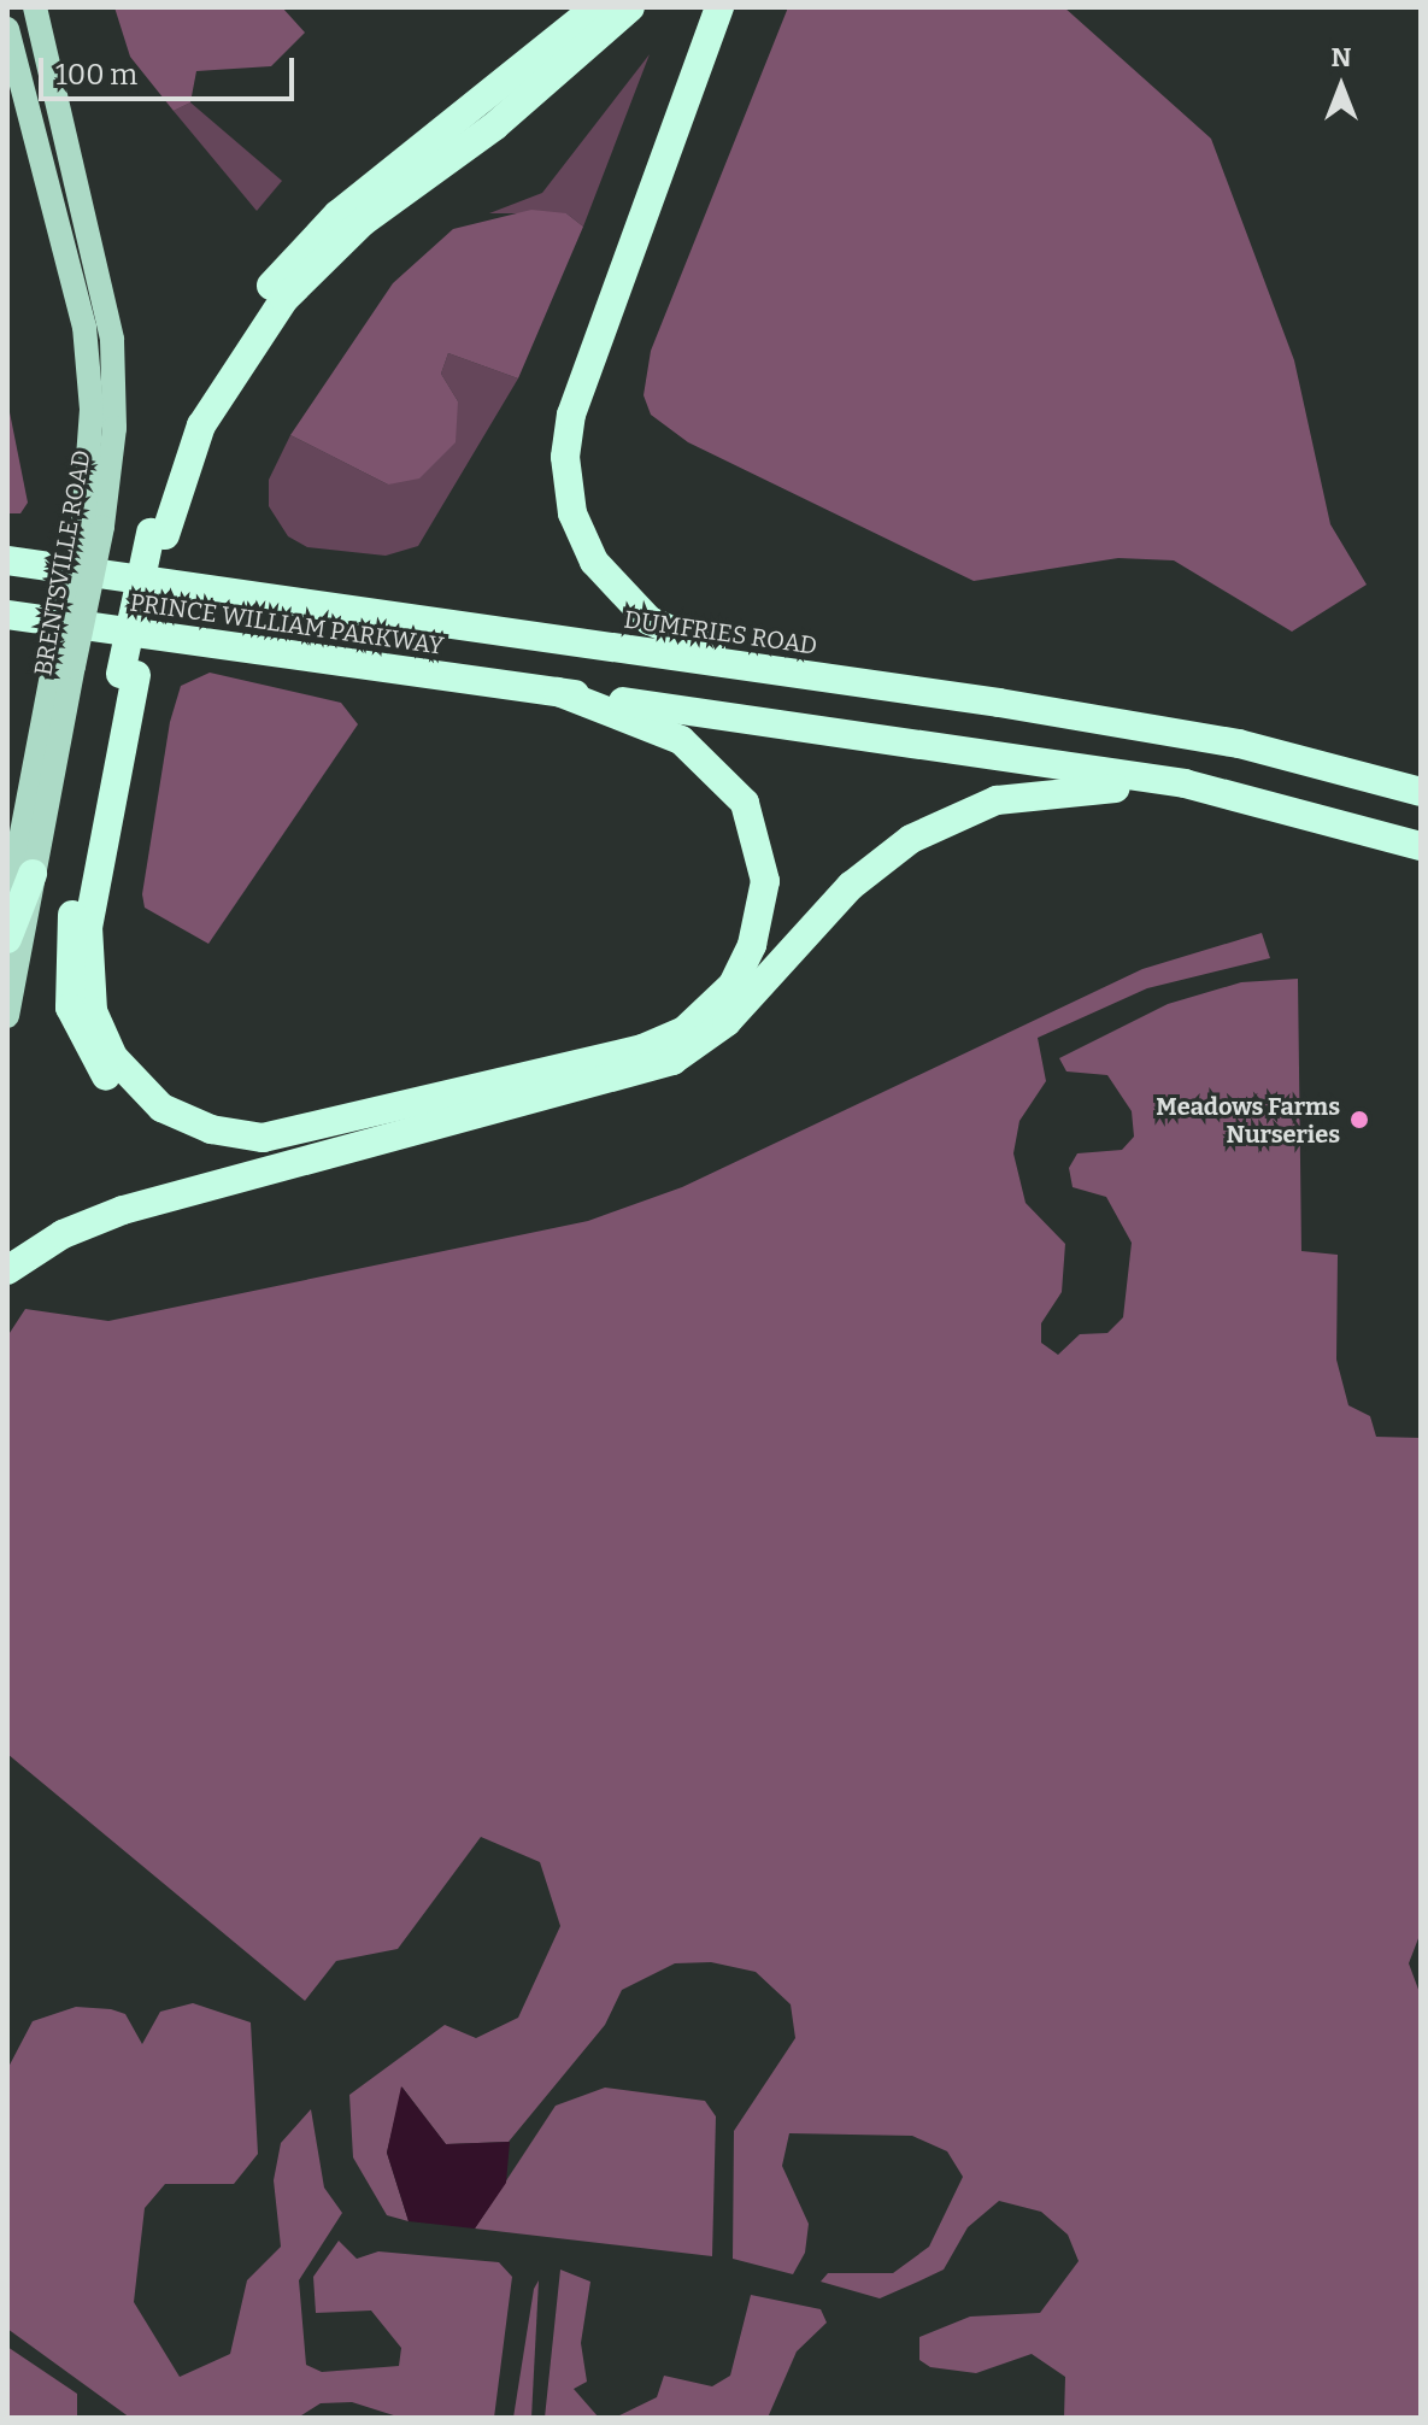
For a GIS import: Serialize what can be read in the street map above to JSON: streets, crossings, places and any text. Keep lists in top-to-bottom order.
{
  "streets": {
    "highway": ["PRINCE WILLIAM PARKWAY", "DUMFRIES ROAD"],
    "main road": ["BRENTSVILLE ROAD"]
  },
  "places": ["Meadows Farms Nurseries"],
  "scale_bar": "100 m",
  "north": "top"
}
